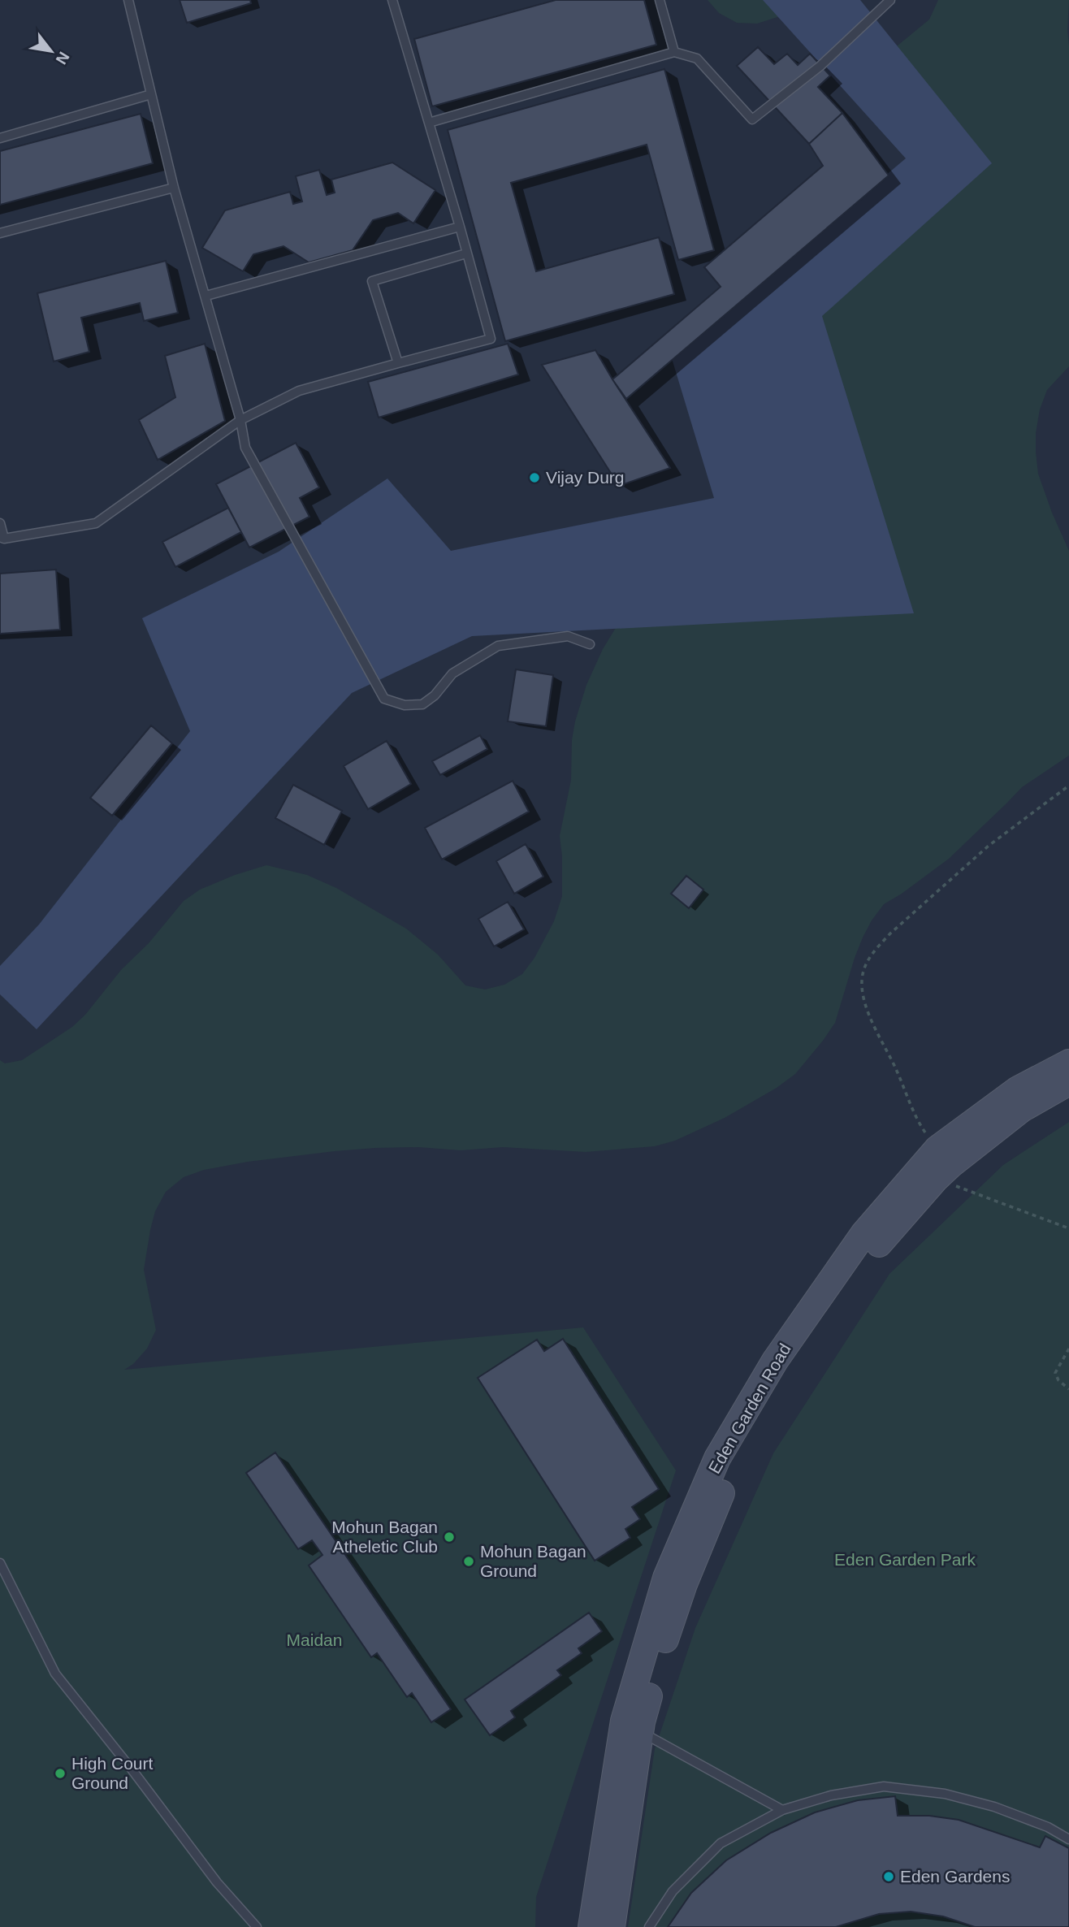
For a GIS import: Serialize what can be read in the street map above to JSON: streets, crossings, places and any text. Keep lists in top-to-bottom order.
{
  "streets": {
    "main road": ["Eden Garden Road"]
  },
  "parks": ["Eden Garden Park", "Maidan"],
  "places": [
    "Vijay Durg",
    "Mohun Bagan Atheletic Club",
    "Mohun Bagan Ground",
    "High Court Ground",
    "Eden Gardens"
  ],
  "north": "bottom right"
}
